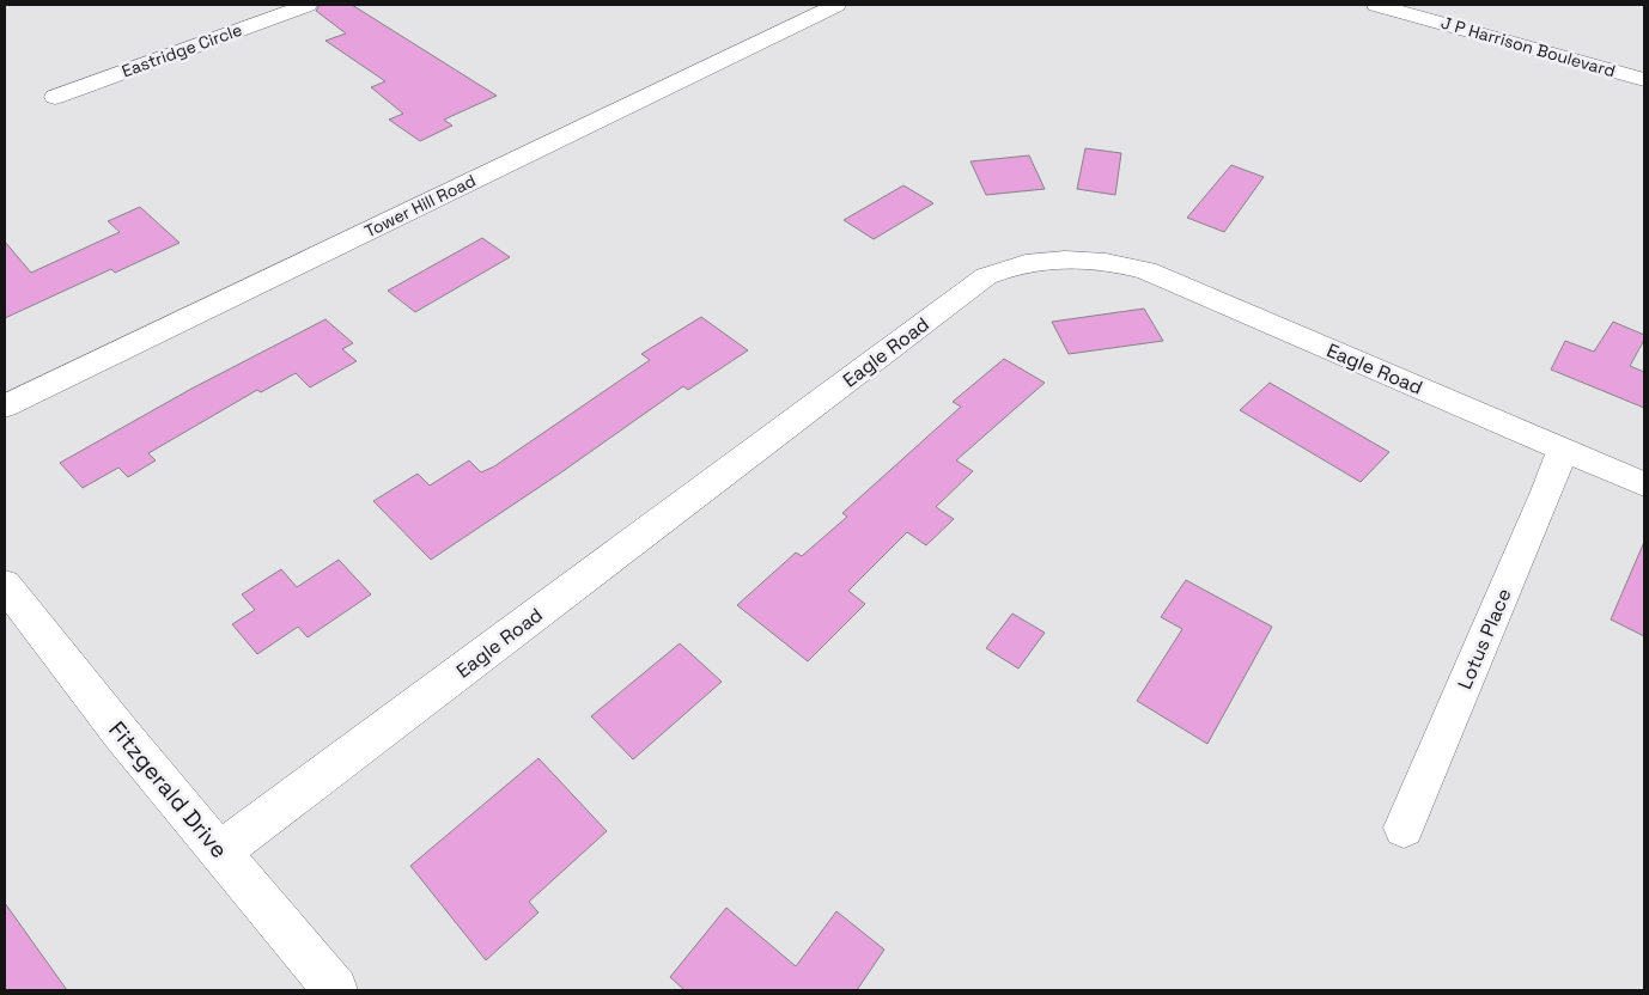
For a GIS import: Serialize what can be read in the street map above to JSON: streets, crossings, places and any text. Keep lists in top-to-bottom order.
{
  "streets": {
    "street": [
      "J P Harrison Boulevard",
      "Eastridge Circle",
      "Tower Hill Road",
      "Eagle Road",
      "Lotus Place",
      "Fitzgerald Drive"
    ]
  },
  "crossings": [
    ["Eagle Road", "Lotus Place"],
    ["Eagle Road", "Fitzgerald Drive"]
  ]
}
